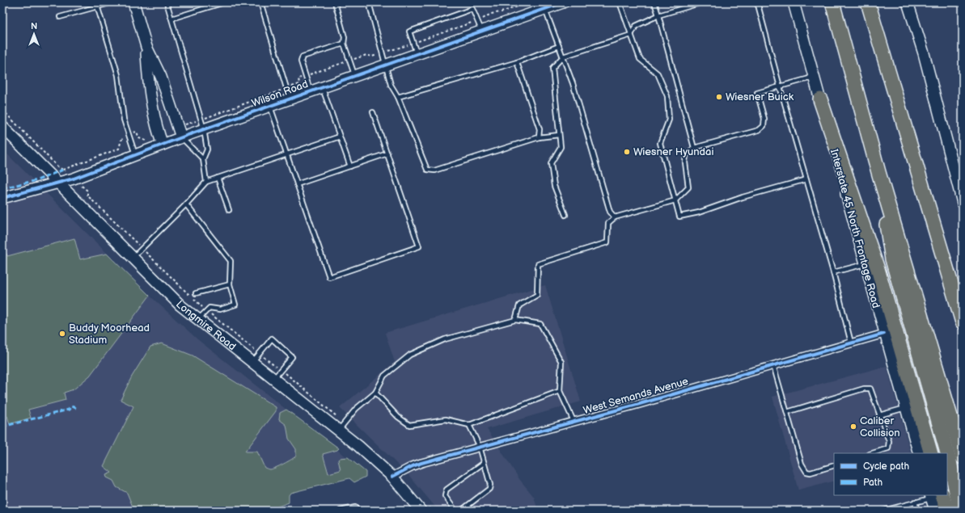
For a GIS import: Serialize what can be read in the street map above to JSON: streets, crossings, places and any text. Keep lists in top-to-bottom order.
{
  "streets": {
    "main road": ["Wilson Road", "Interstate 45 North Frontage Road", "Longmire Road"],
    "street": ["West Semands Avenue"]
  },
  "crossings": [
    ["Wilson Road", "Longmire Road"],
    ["Interstate 45 North Frontage Road", "West Semands Avenue"],
    ["Longmire Road", "West Semands Avenue"]
  ],
  "places": [
    "Wiesner Buick",
    "Wiesner Hyundai",
    "Buddy Moorhead Stadium",
    "Caliber Collision"
  ],
  "legend": ["Cycle path", "Path"],
  "north": "top"
}
